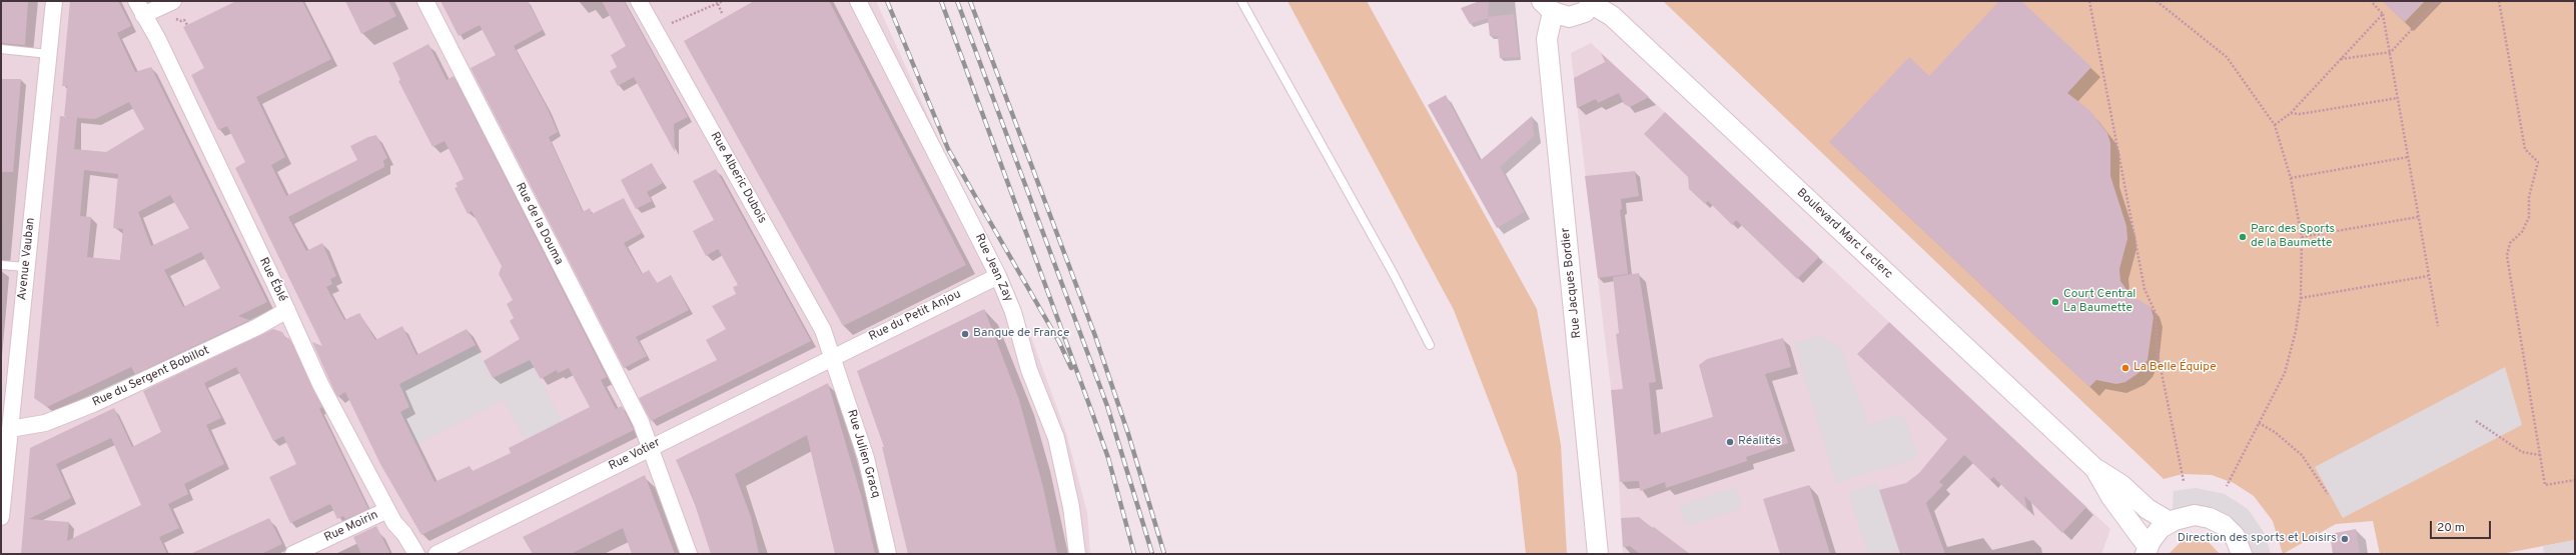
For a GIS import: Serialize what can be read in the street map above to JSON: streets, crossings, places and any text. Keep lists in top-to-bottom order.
{
  "streets": {
    "street": [
      "Rue Alberic Dubois",
      "Rue de la Douma",
      "Boulevard Marc Leclerc",
      "Avenue Vauban",
      "Rue Jean Zay",
      "Rue Éblé",
      "Rue Jacques Bordier",
      "Rue du Petit Anjou",
      "Rue du Sergent Bobillot",
      "Rue Julien Gracq",
      "Rue Votier",
      "Rue Moirin"
    ]
  },
  "crossings": [
    ["Rue Alberic Dubois", "Rue du Petit Anjou"],
    ["Rue Alberic Dubois", "Rue Julien Gracq"],
    ["Rue Alberic Dubois", "Rue Votier"],
    ["Rue de la Douma", "Rue Votier"],
    ["Avenue Vauban", "Rue du Sergent Bobillot"],
    ["Rue Jean Zay", "Rue du Petit Anjou"],
    ["Rue Éblé", "Rue du Sergent Bobillot"],
    ["Rue Éblé", "Rue Moirin"],
    ["Rue du Petit Anjou", "Rue Julien Gracq"],
    ["Rue du Petit Anjou", "Rue Votier"],
    ["Rue Julien Gracq", "Rue Votier"]
  ],
  "places": [
    "Parc des Sports de la Baumette",
    "Court Central La Baumette",
    "Banque de France",
    "La Belle Équipe",
    "Réalités",
    "Direction des sports et Loisirs"
  ],
  "scale_bar": "20 m"
}
